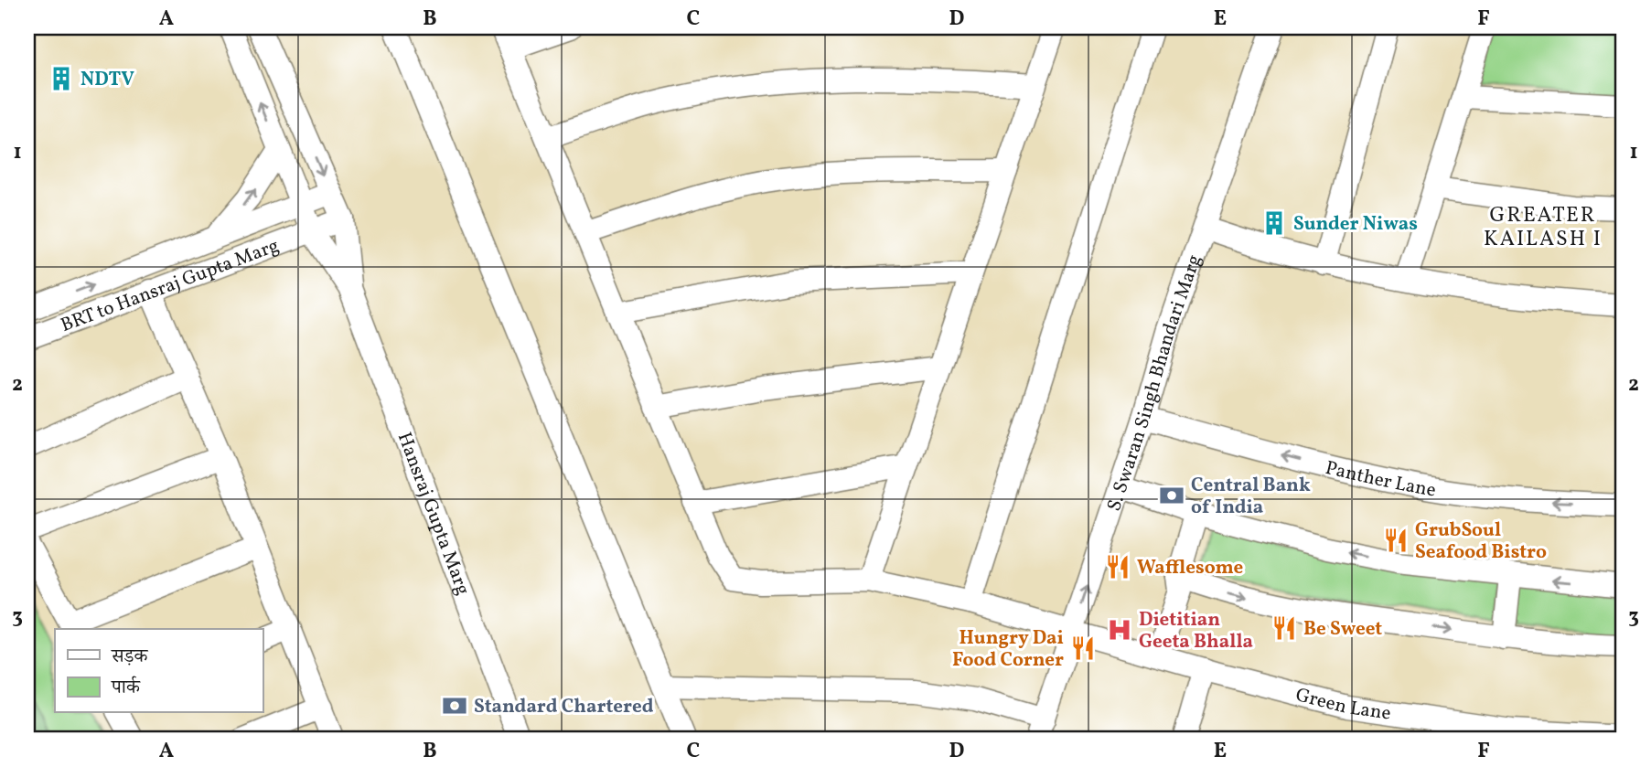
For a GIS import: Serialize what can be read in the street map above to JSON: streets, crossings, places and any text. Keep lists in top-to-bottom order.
{
  "streets": {
    "street": [
      "BRT to Hansraj Gupta Marg",
      "S. Swaran Singh Bhandari Marg",
      "Panther Lane",
      "Hansraj Gupta Marg",
      "Green Lane"
    ]
  },
  "crossings": [
    ["BRT to Hansraj Gupta Marg", "Hansraj Gupta Marg"],
    ["S. Swaran Singh Bhandari Marg", "Panther Lane"],
    ["S. Swaran Singh Bhandari Marg", "Green Lane"]
  ],
  "districts": ["GREATER KAILASH I"],
  "places": {
    "building": ["NDTV", "Sunder Niwas"],
    "bank": ["Central Bank of India", "Standard Chartered"],
    "restaurant": [
      "GrubSoul Seafood Bistro",
      "Wafflesome",
      "Be Sweet",
      "Hungry Dai Food Corner"
    ],
    "hospital": ["Dietitian Geeta Bhalla"]
  },
  "legend": ["सड़क", "पार्क"],
  "grid": {
    "columns": [
      "A",
      "B",
      "C",
      "D",
      "E",
      "F"
    ],
    "rows": ["1", "2", "3"]
  }
}
